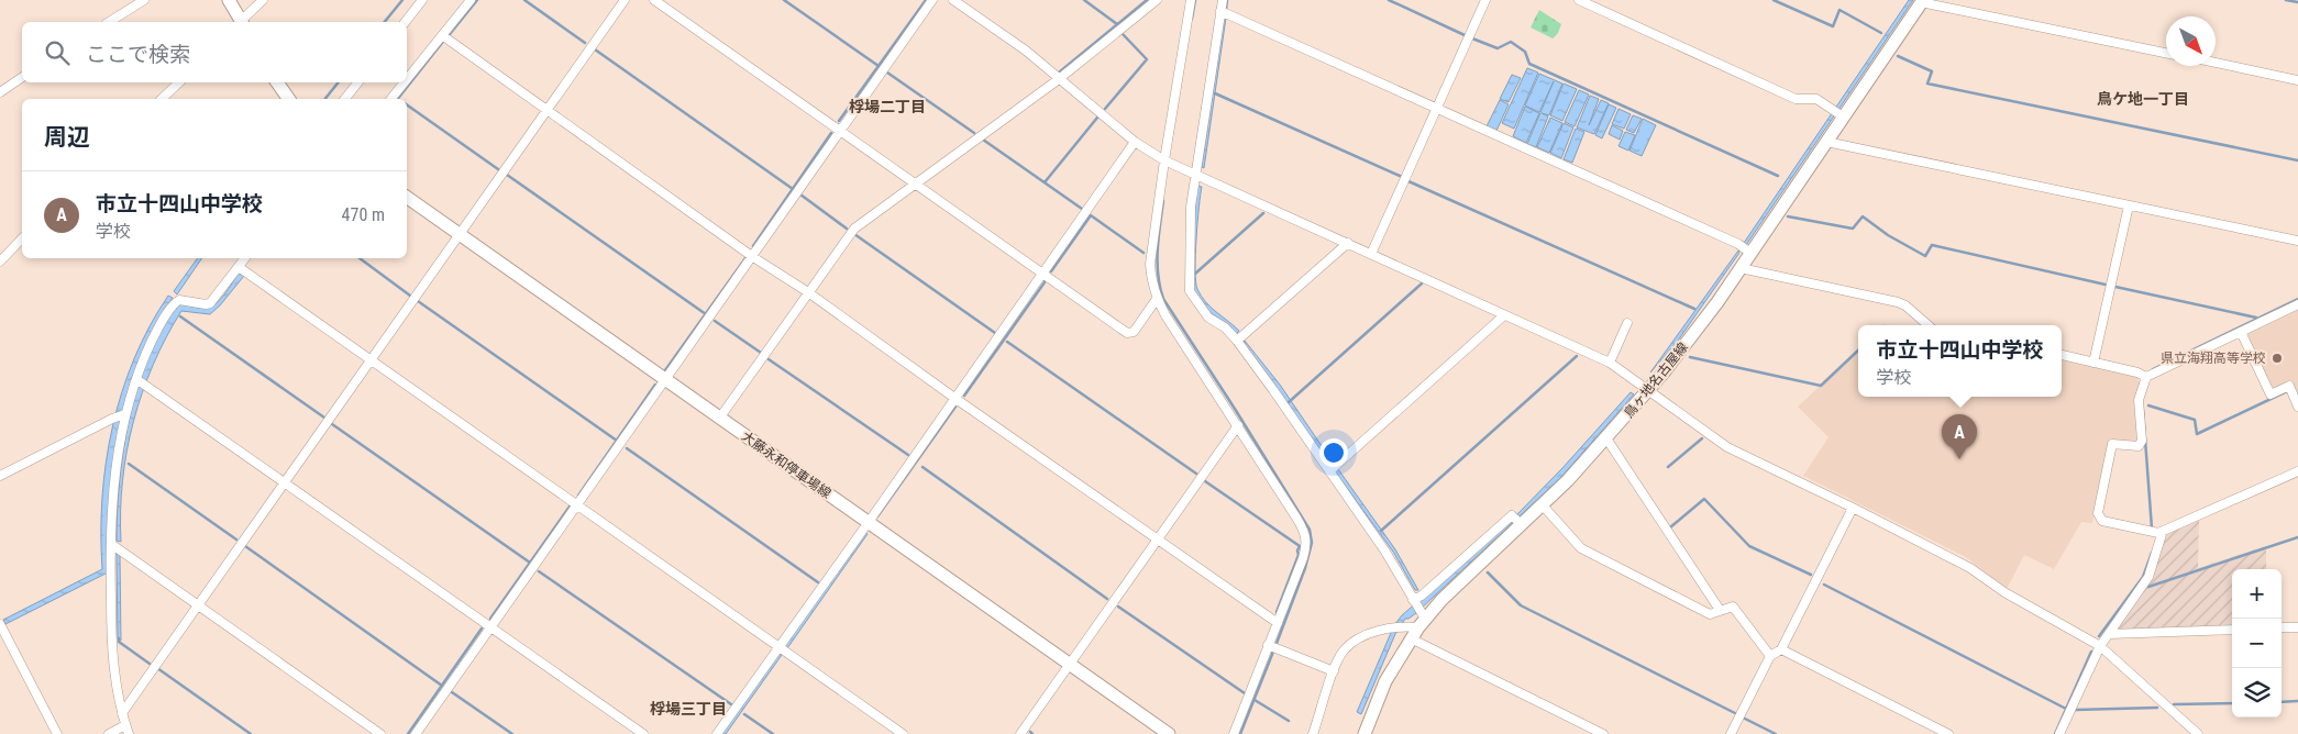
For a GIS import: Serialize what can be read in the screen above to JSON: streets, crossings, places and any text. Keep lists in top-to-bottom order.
{
  "streets": {
    "main road": ["鳥ヶ地名古屋線", "大藤永和停車場線"]
  },
  "districts": ["鳥ケ地一丁目", "桴場二丁目", "桴場三丁目"],
  "places": ["県立海翔高等学校"],
  "north": "bottom right",
  "page": {
    "search": "ここで検索",
    "heading": "周辺",
    "list": [
      {
        "mark": "A",
        "name": "市立十四山中学校",
        "note": "学校",
        "value": "470 m"
      }
    ],
    "popup": ["市立十四山中学校", "学校"],
    "pins": "A",
    "map_buttons": ["+", "−"]
  }
}
